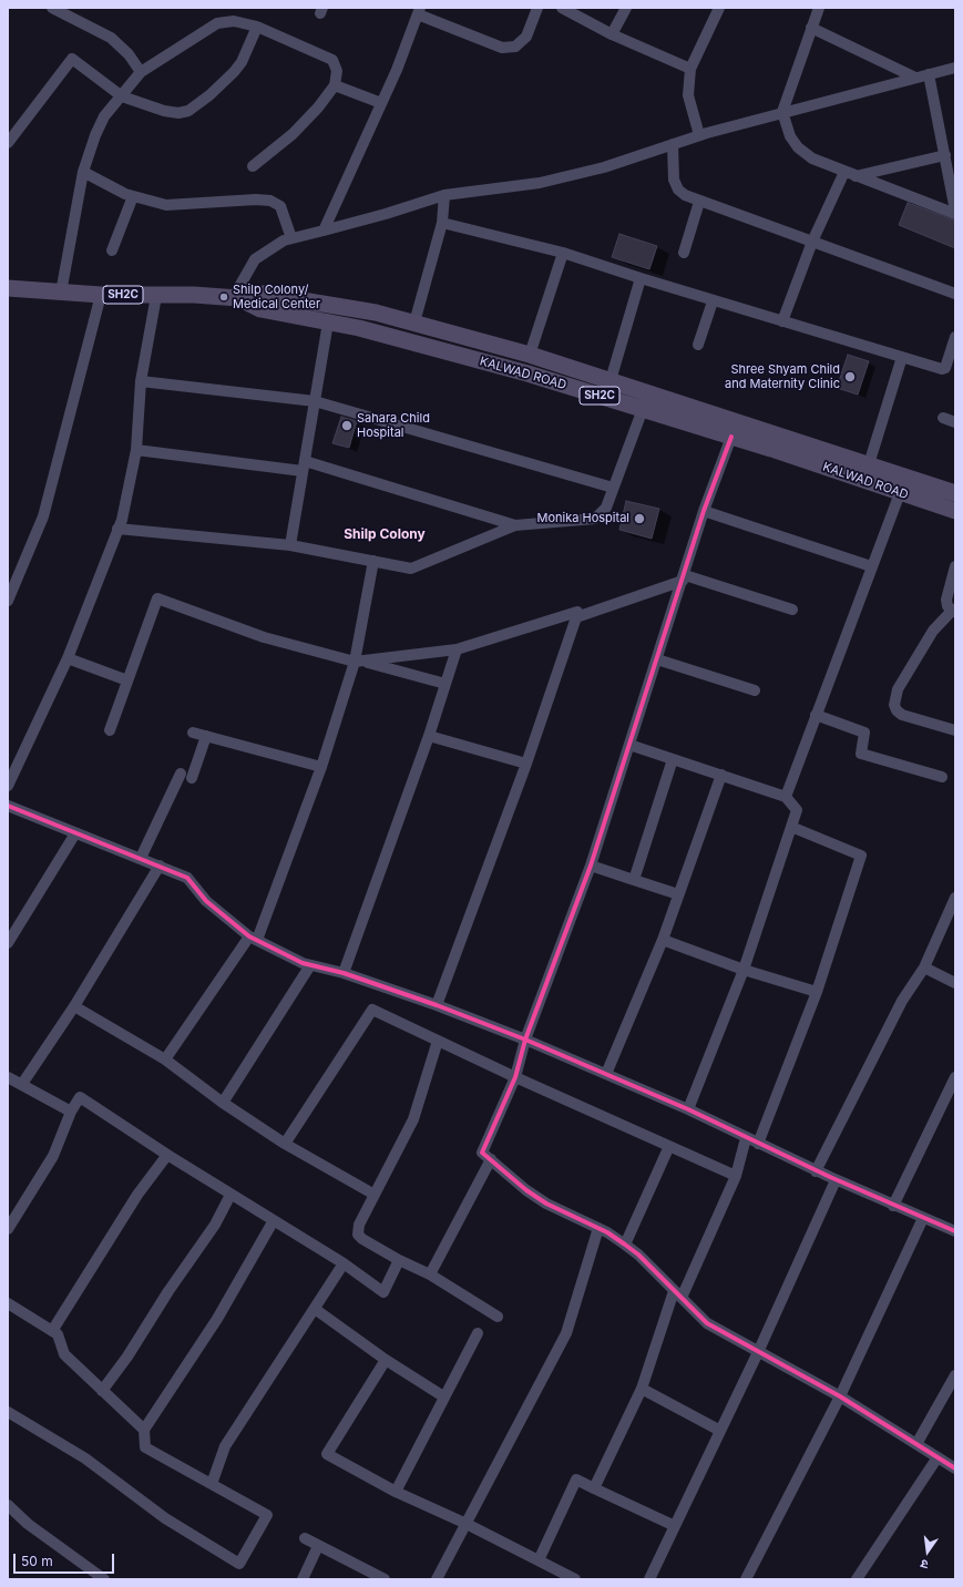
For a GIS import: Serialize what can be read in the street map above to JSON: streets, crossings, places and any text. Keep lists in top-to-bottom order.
{
  "streets": {
    "main road": ["SH2C", "KALWAD ROAD"]
  },
  "districts": ["Shilp Colony"],
  "places": [
    "Shilp Colony/ Medical Center",
    "Shree Shyam Child and Maternity Clinic",
    "Sahara Child Hospital",
    "Monika Hospital"
  ],
  "scale_bar": "50 m",
  "north": "bottom"
}
